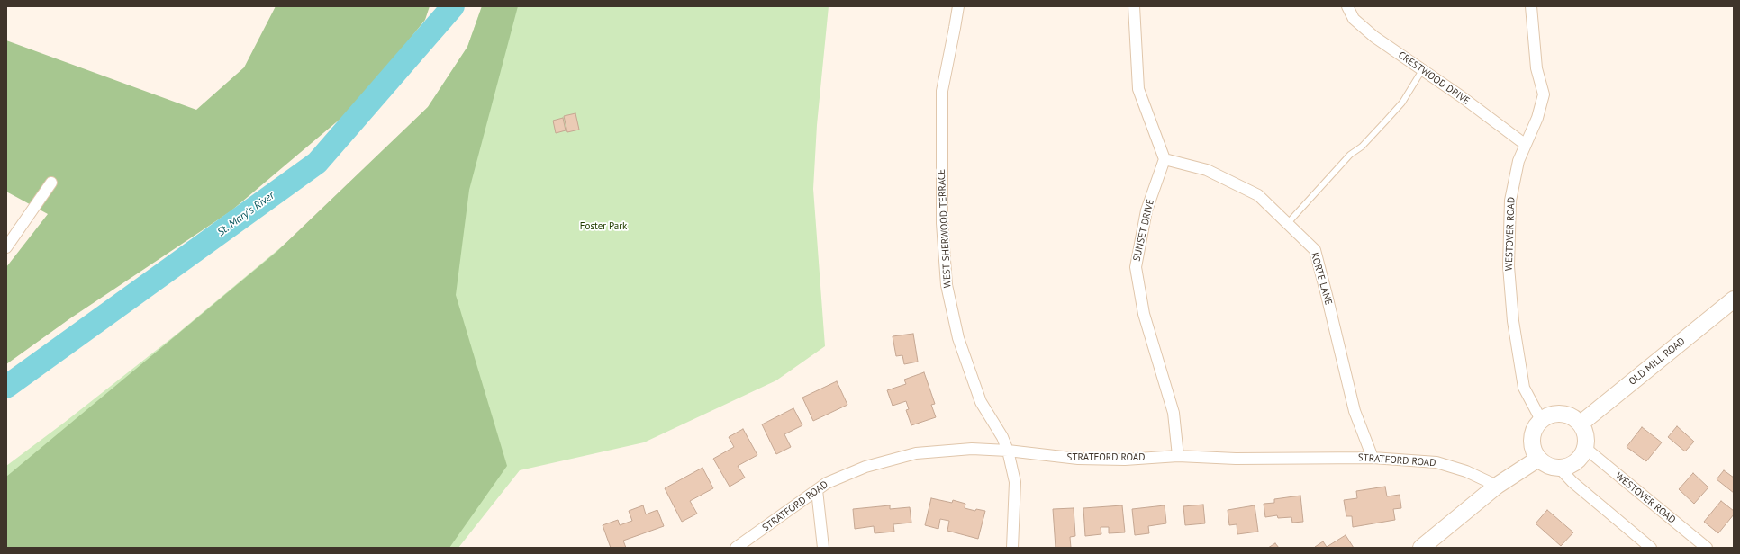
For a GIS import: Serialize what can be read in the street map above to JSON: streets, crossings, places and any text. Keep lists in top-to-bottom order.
{
  "streets": {
    "main road": ["OLD MILL ROAD"],
    "street": [
      "CRESTWOOD DRIVE",
      "WEST SHERWOOD TERRACE",
      "SUNSET DRIVE",
      "WESTOVER ROAD",
      "KORTE LANE",
      "STRATFORD ROAD"
    ]
  },
  "crossings": [
    ["CRESTWOOD DRIVE", "WESTOVER ROAD"],
    ["WEST SHERWOOD TERRACE", "STRATFORD ROAD"],
    ["SUNSET DRIVE", "KORTE LANE"],
    ["SUNSET DRIVE", "STRATFORD ROAD"],
    ["WESTOVER ROAD", "OLD MILL ROAD"],
    ["KORTE LANE", "STRATFORD ROAD"]
  ],
  "water": ["St. Mary's River"],
  "parks": ["Foster Park"]
}
